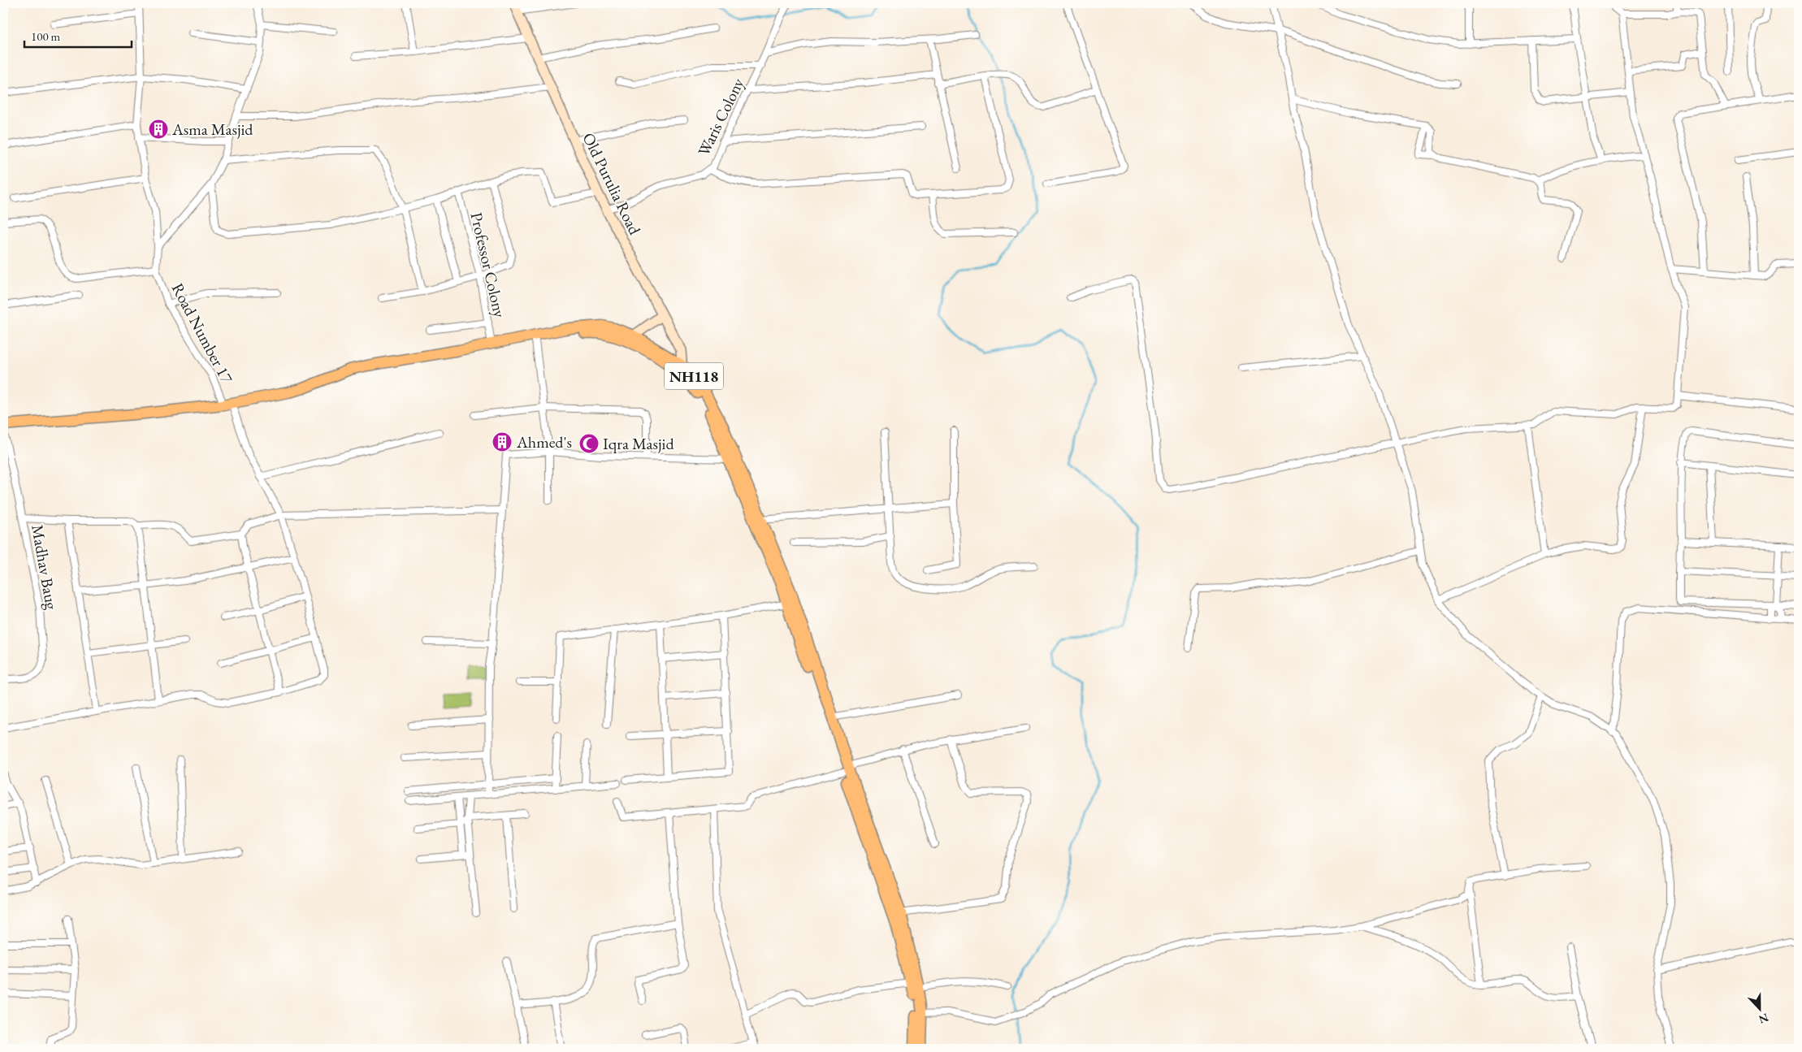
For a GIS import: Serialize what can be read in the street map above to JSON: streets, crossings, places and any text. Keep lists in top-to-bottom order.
{
  "streets": {
    "highway": ["NH118"],
    "main road": ["Old Purulia Road"],
    "street": [
      "Waris Colony",
      "Professor Colony",
      "Road Number 17",
      "Madhav Baug"
    ]
  },
  "crossings": [
    ["Waris Colony", "Old Purulia Road"],
    ["Old Purulia Road", "NH118"],
    ["Professor Colony", "NH118"],
    ["Road Number 17", "NH118"],
    ["NH118", "Madhav Baug"]
  ],
  "places": {
    "building": ["Asma Masjid", "Ahmed's"],
    "mosque": ["Iqra Masjid"]
  },
  "scale_bar": "100 m",
  "north": "bottom"
}
